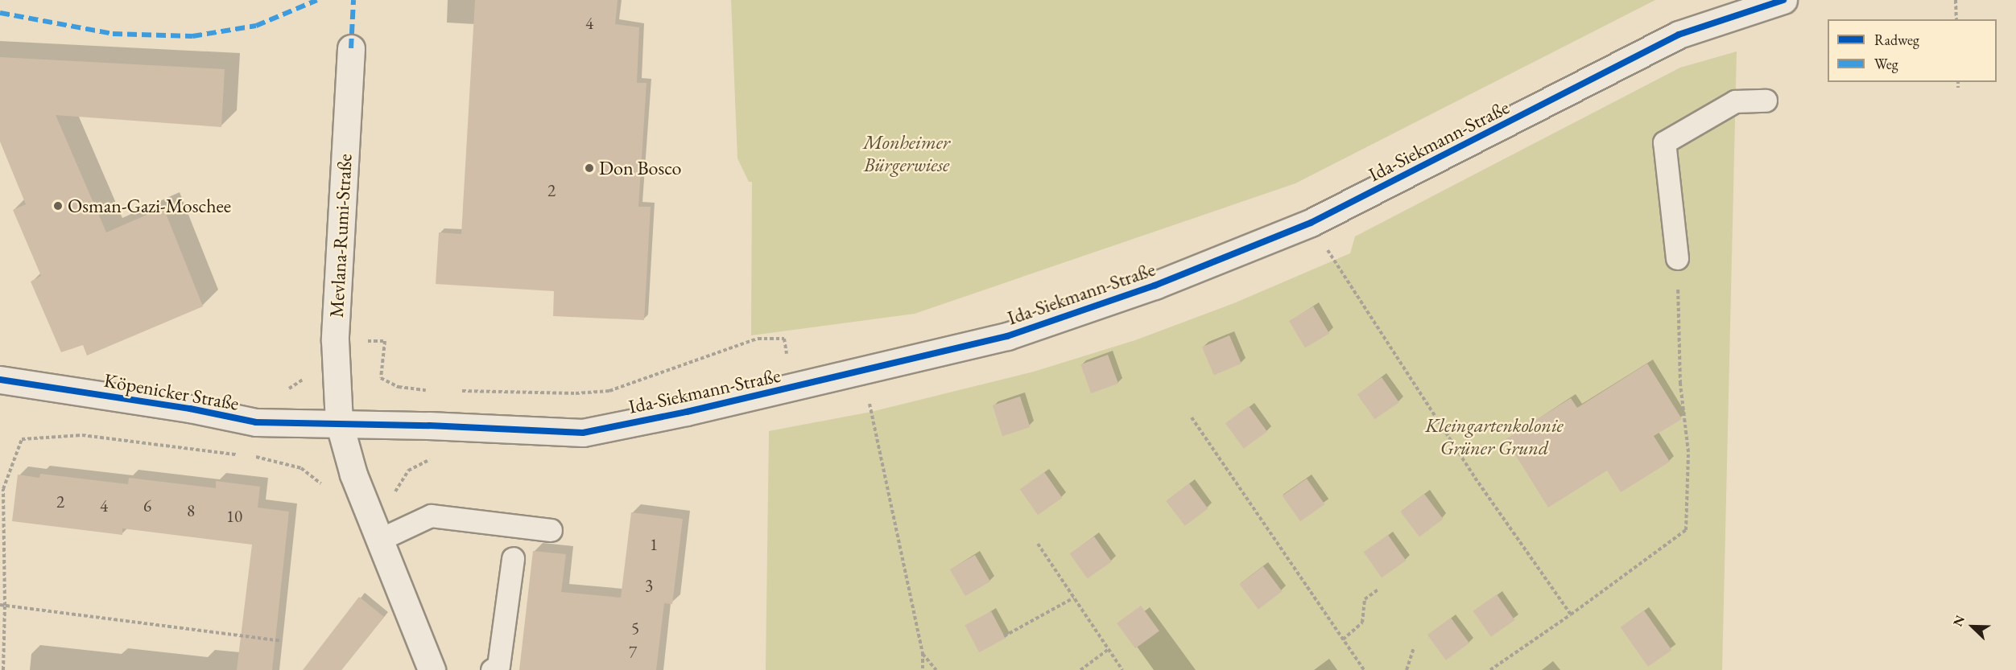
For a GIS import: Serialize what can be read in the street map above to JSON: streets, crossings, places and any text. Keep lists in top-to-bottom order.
{
  "streets": {
    "street": ["Ida-Siekmann-Straße", "Mevlana-Rumi-Straße", "Köpenicker Straße"]
  },
  "crossings": [
    ["Ida-Siekmann-Straße", "Mevlana-Rumi-Straße"],
    ["Ida-Siekmann-Straße", "Köpenicker Straße"],
    ["Mevlana-Rumi-Straße", "Köpenicker Straße"]
  ],
  "parks": ["Monheimer Bürgerwiese", "Kleingartenkolonie Grüner Grund"],
  "places": ["Don Bosco", "Osman-Gazi-Moschee"],
  "house_numbers": [
    "4",
    "2",
    "2",
    "4",
    "6",
    "8",
    "10",
    "1",
    "3",
    "5",
    "7"
  ],
  "legend": ["Radweg", "Weg"],
  "north": "top left"
}
